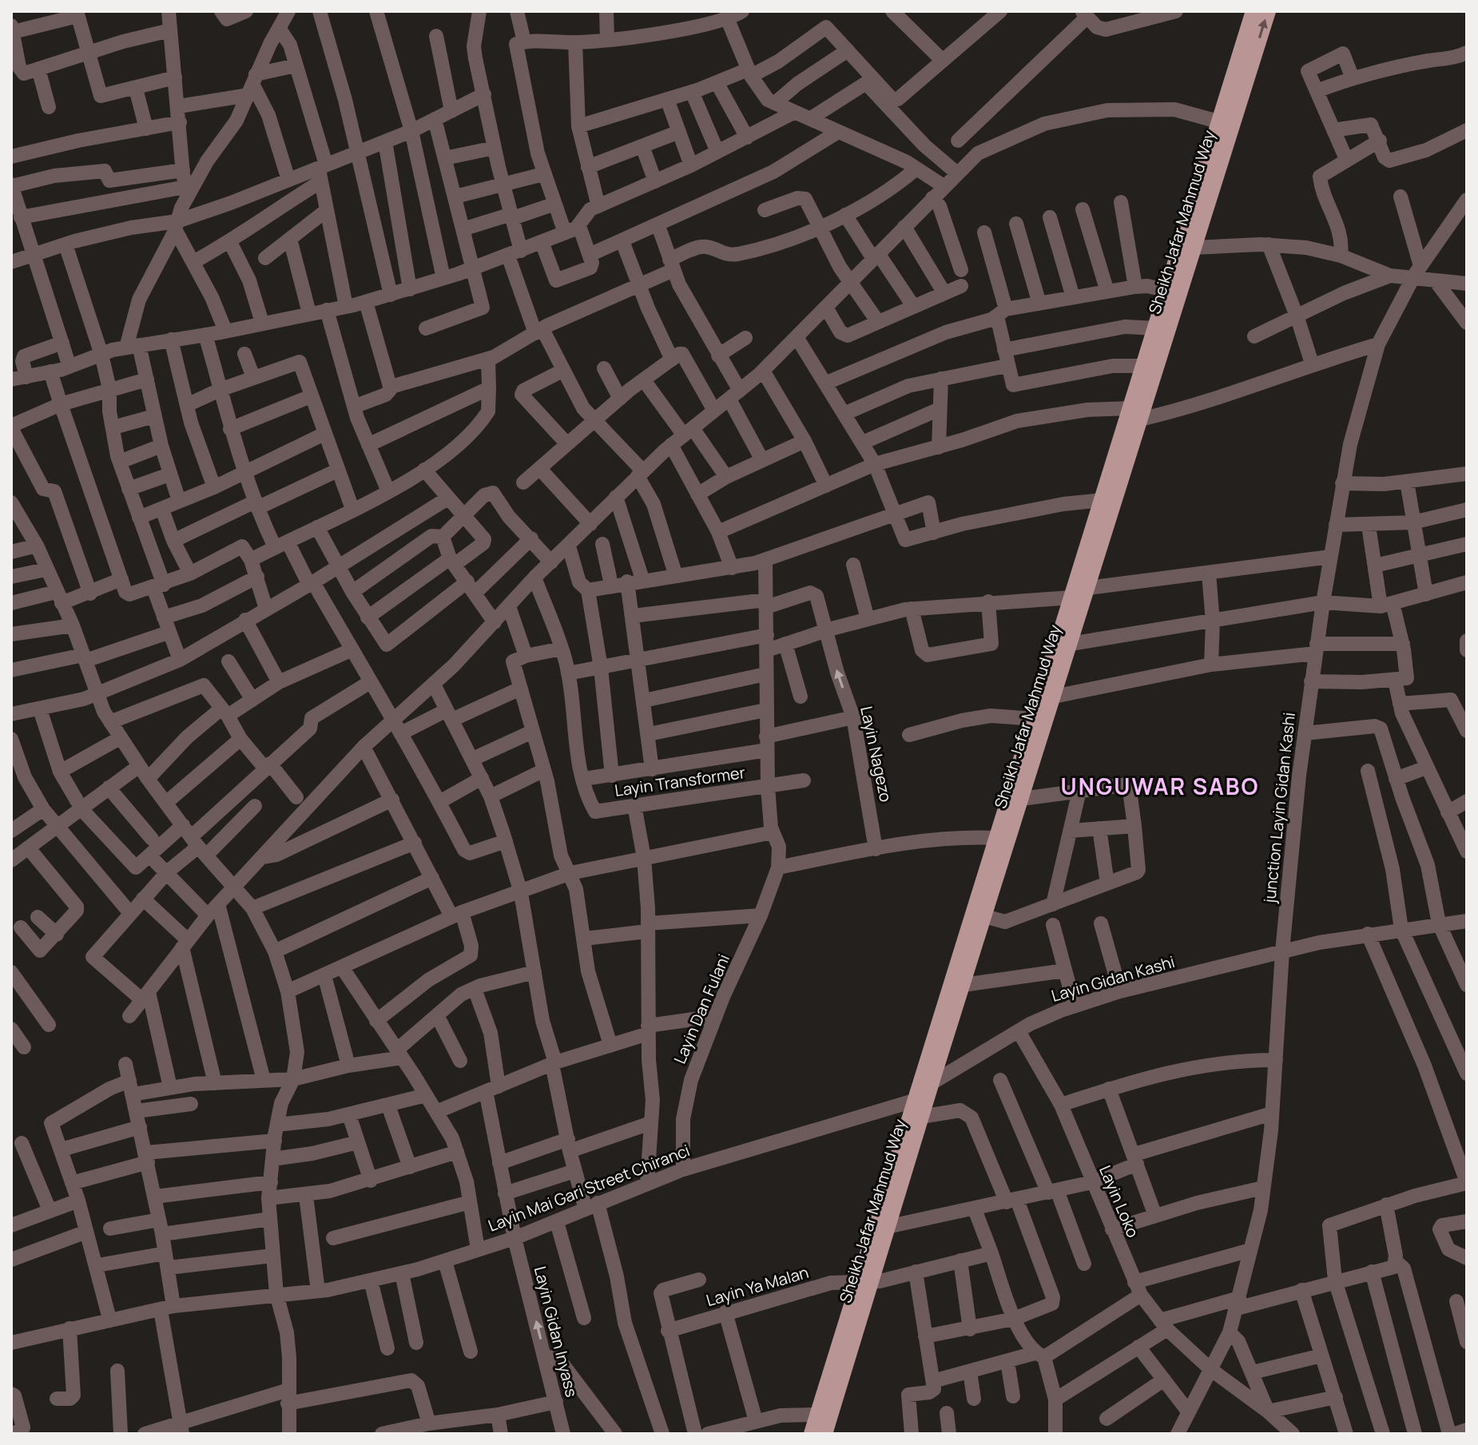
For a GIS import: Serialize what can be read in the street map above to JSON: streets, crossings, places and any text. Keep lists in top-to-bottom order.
{
  "streets": {
    "main road": ["Sheikh Jafar Mahmud Way"],
    "street": [
      "Layin Nagezo",
      "Layin Transformer",
      "junction Layin Gidan Kashi",
      "Layin Gidan Kashi",
      "Layin Dan Fulani",
      "Layin Mai Gari Street Chiranci",
      "Layin Loko",
      "Layin Ya Malan",
      "Layin Gidan Inyass"
    ]
  },
  "crossings": [
    ["Sheikh Jafar Mahmud Way", "Layin Gidan Kashi"],
    ["Sheikh Jafar Mahmud Way", "Layin Mai Gari Street Chiranci"],
    ["Sheikh Jafar Mahmud Way", "Layin Ya Malan"],
    ["Layin Nagezo", "Layin Dan Fulani"],
    ["Layin Transformer", "Layin Dan Fulani"],
    ["junction Layin Gidan Kashi", "Layin Gidan Kashi"],
    ["junction Layin Gidan Kashi", "Layin Loko"],
    ["Layin Gidan Kashi", "Layin Loko"],
    ["Layin Dan Fulani", "Layin Mai Gari Street Chiranci"],
    ["Layin Mai Gari Street Chiranci", "Layin Gidan Inyass"]
  ],
  "districts": ["UNGUWAR SABO"]
}
